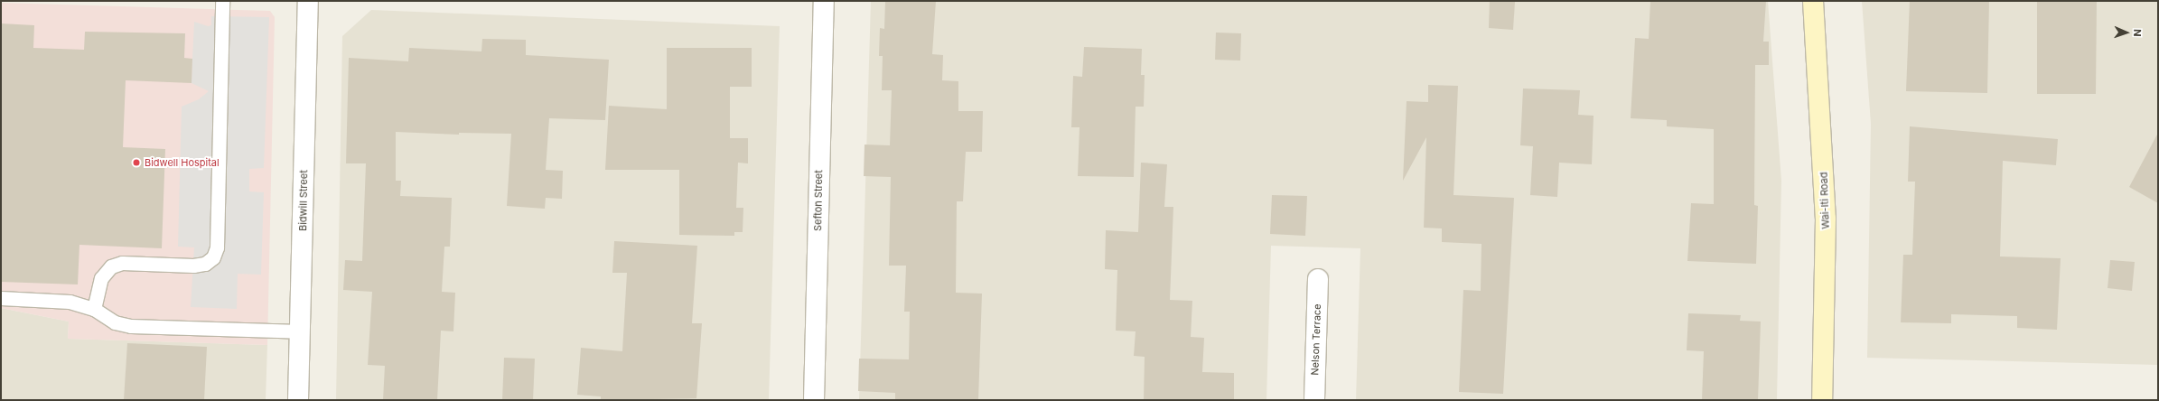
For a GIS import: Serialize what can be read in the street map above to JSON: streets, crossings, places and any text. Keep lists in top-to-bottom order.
{
  "streets": {
    "main road": ["Wai-Iti Road"],
    "street": ["Bidwill Street", "Sefton Street", "Nelson Terrace"]
  },
  "places": ["Bidwell Hospital"],
  "north": "right"
}
